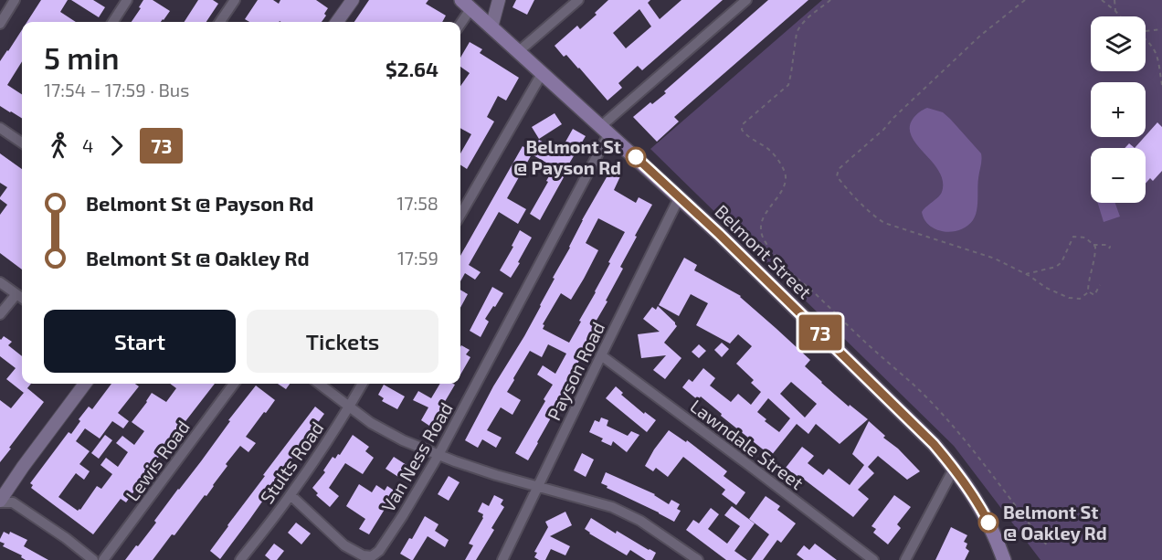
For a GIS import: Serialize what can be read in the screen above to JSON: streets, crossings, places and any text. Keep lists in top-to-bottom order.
{
  "streets": {
    "main road": ["Belmont Street"],
    "street": [
      "Payson Road",
      "Lawndale Street",
      "Van Ness Road",
      "Lewis Road",
      "Stults Road"
    ]
  },
  "crossings": [
    ["Belmont Street", "Payson Road"],
    ["Belmont Street", "Van Ness Road"],
    ["Payson Road", "Lawndale Street"],
    ["Van Ness Road", "Stults Road"]
  ],
  "places": ["Belmont St @ Payson Rd", "Belmont St @ Oakley Rd"],
  "lines": ["bus line 73"],
  "page": {
    "on_map": "73",
    "map_buttons": ["+", "−"],
    "heading": ["5 min", "17:54 – 17:59 · Bus", "$2.64"],
    "legs": ["4", "73"],
    "list": [
      {
        "name": "Belmont St @ Payson Rd",
        "value": "17:58"
      },
      {
        "name": "Belmont St @ Oakley Rd",
        "value": "17:59"
      }
    ],
    "buttons": ["Start", "Tickets"]
  }
}
